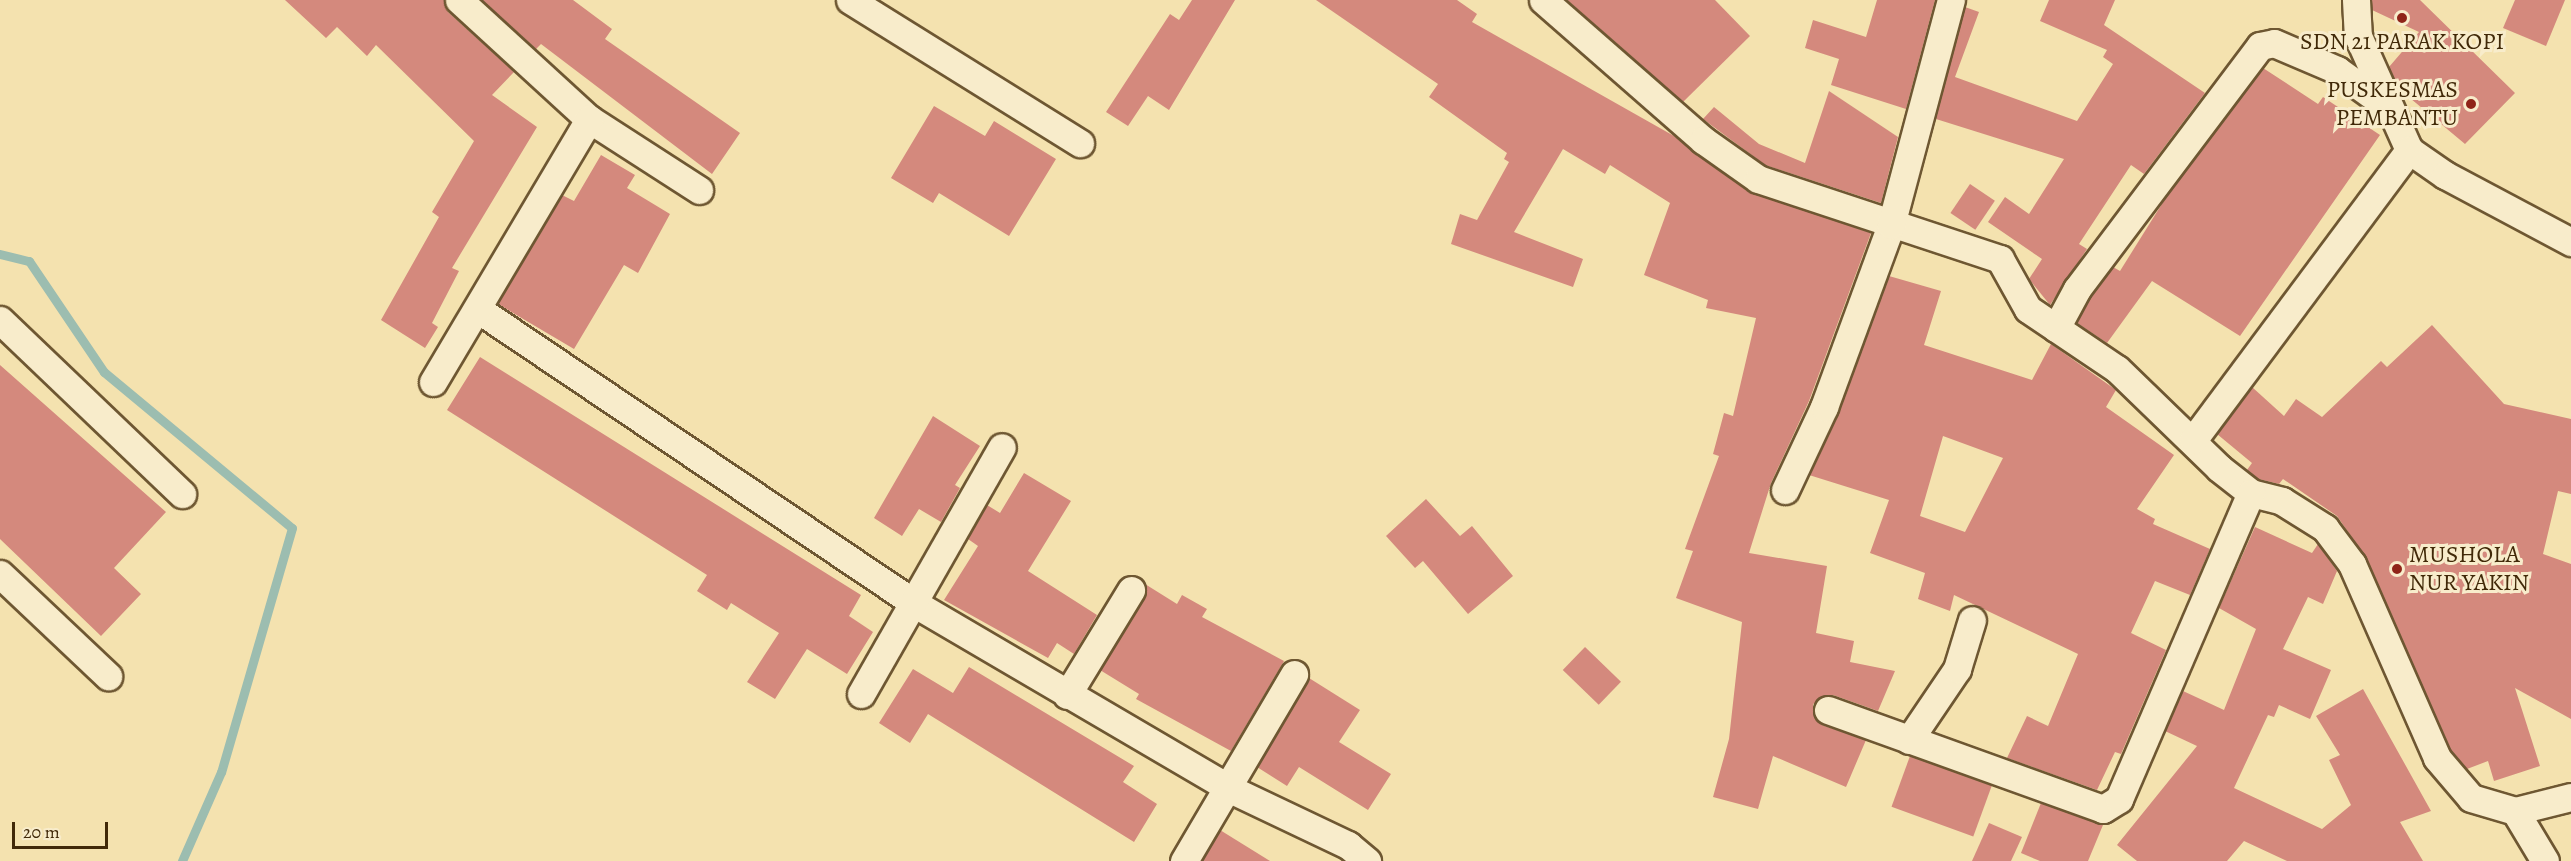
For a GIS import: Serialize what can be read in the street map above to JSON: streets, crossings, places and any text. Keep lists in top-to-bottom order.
{
  "places": ["SDN 21 PARAK KOPI", "PUSKESMAS PEMBANTU", "MUSHOLA NUR YAKIN"],
  "scale_bar": "20 m"
}
